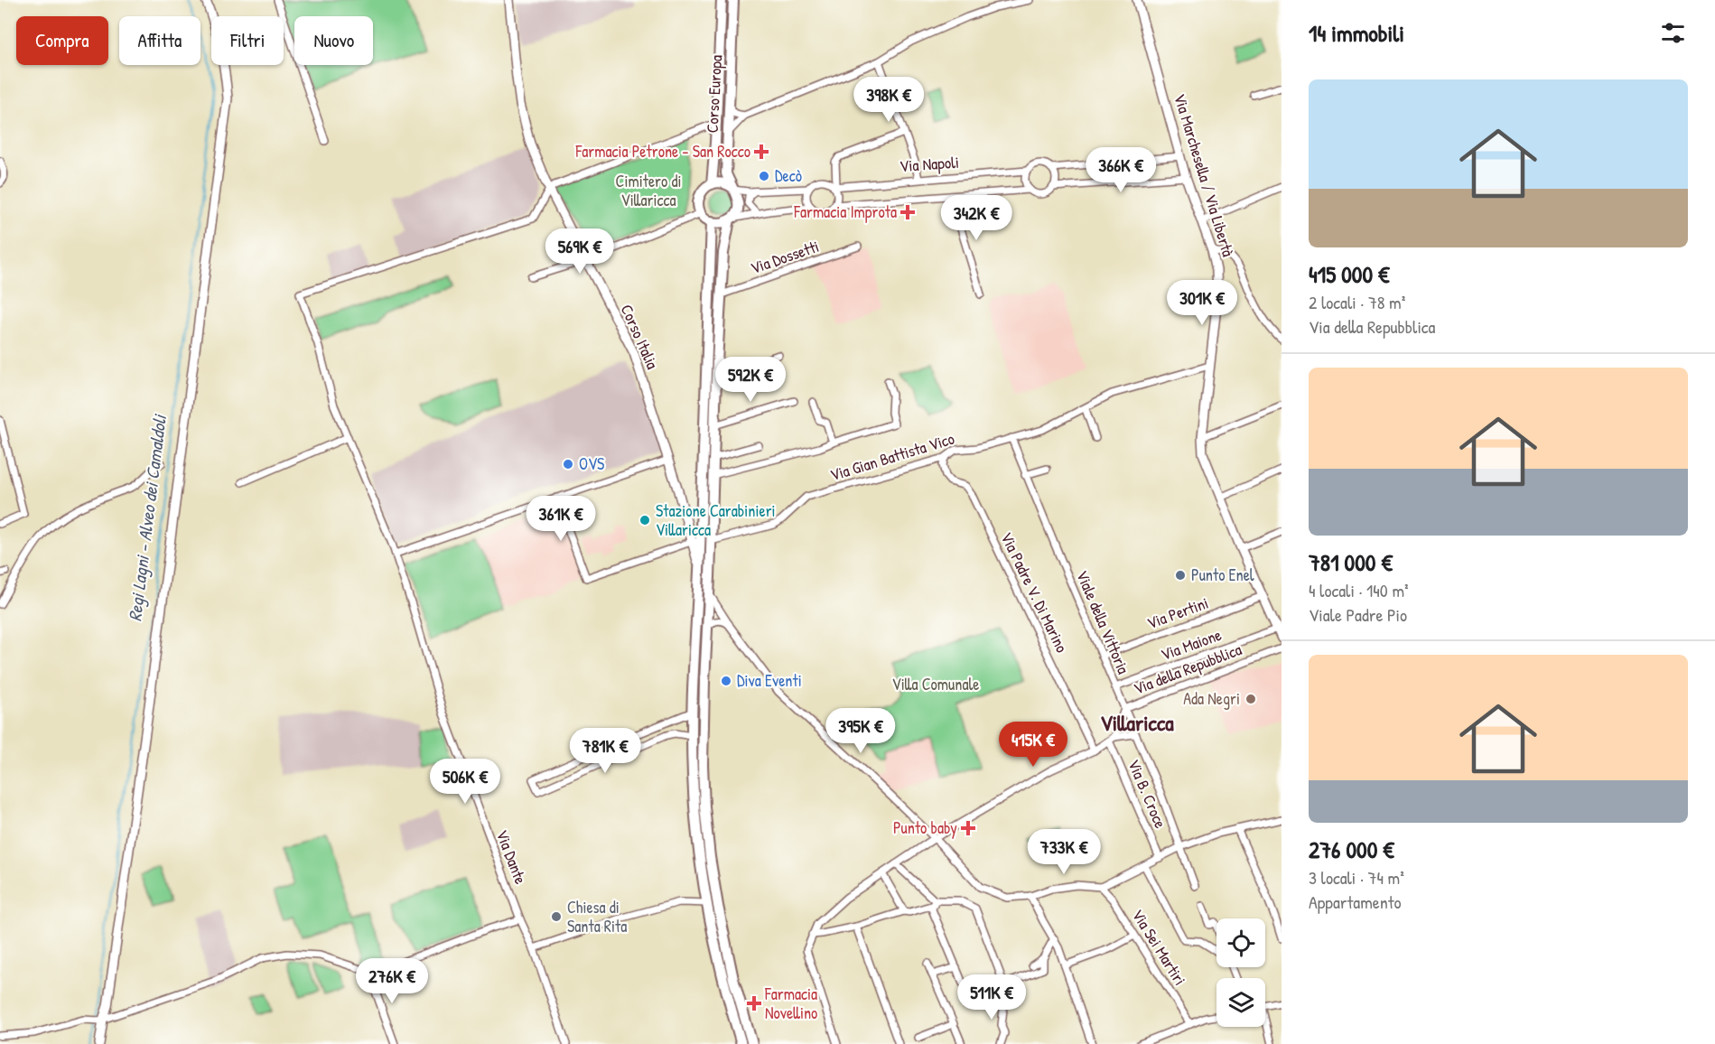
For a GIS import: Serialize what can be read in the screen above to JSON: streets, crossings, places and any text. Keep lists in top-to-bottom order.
{
  "streets": {
    "main road": ["Corso Europa"],
    "street": [
      "Via Napoli",
      "Via Marchesella / Via Libertà",
      "Via Dossetti",
      "Corso Italia",
      "Via Gian Battista Vico",
      "Via Padre V. Di Marino",
      "Via Pertini",
      "Viale della Vittoria",
      "Via Maione",
      "Via della Repubblica",
      "Via B. Croce",
      "Via Dante",
      "Via Sei Martiri"
    ]
  },
  "crossings": [
    ["Via Marchesella / Via Libertà", "Via Gian Battista Vico"],
    ["Via Marchesella / Via Libertà", "Via Pertini"],
    ["Via Marchesella / Via Libertà", "Via Maione"],
    ["Corso Italia", "Via Dante"],
    ["Via Gian Battista Vico", "Via Padre V. Di Marino"],
    ["Via Gian Battista Vico", "Viale della Vittoria"],
    ["Via Pertini", "Viale della Vittoria"],
    ["Viale della Vittoria", "Via Maione"],
    ["Viale della Vittoria", "Via della Repubblica"],
    ["Via della Repubblica", "Via B. Croce"]
  ],
  "districts": ["Villaricca"],
  "water": ["Regi Lagni - Alveo dei Camaldoli"],
  "parks": ["Cimitero di Villaricca", "Villa Comunale"],
  "places": {
    "health": [
      "Farmacia Petrone - San Rocco",
      "Farmacia Improta",
      "Punto baby",
      "Farmacia Novellino"
    ],
    "other": [
      "Decò",
      "OVS",
      "Stazione Carabinieri Villaricca",
      "Punto Enel",
      "Diva Eventi",
      "Ada Negri",
      "Chiesa di Santa Rita"
    ]
  },
  "page": {
    "heading": "14 immobili",
    "chip": [
      "Compra",
      "Affitta",
      "Filtri",
      "Nuovo"
    ],
    "list": [
      {
        "name": "415 000 €",
        "note": "2 locali · 78 m² · Via della Repubblica"
      },
      {
        "name": "781 000 €",
        "note": "4 locali · 140 m² · Viale Padre Pio"
      },
      {
        "name": "276 000 €",
        "note": "3 locali · 74 m² · Appartamento"
      }
    ],
    "price": [
      "398K €",
      "366K €",
      "342K €",
      "569K €",
      "301K €",
      "592K €",
      "361K €",
      "395K €",
      "415K €",
      "781K €",
      "506K €",
      "733K €",
      "276K €",
      "511K €"
    ]
  }
}
